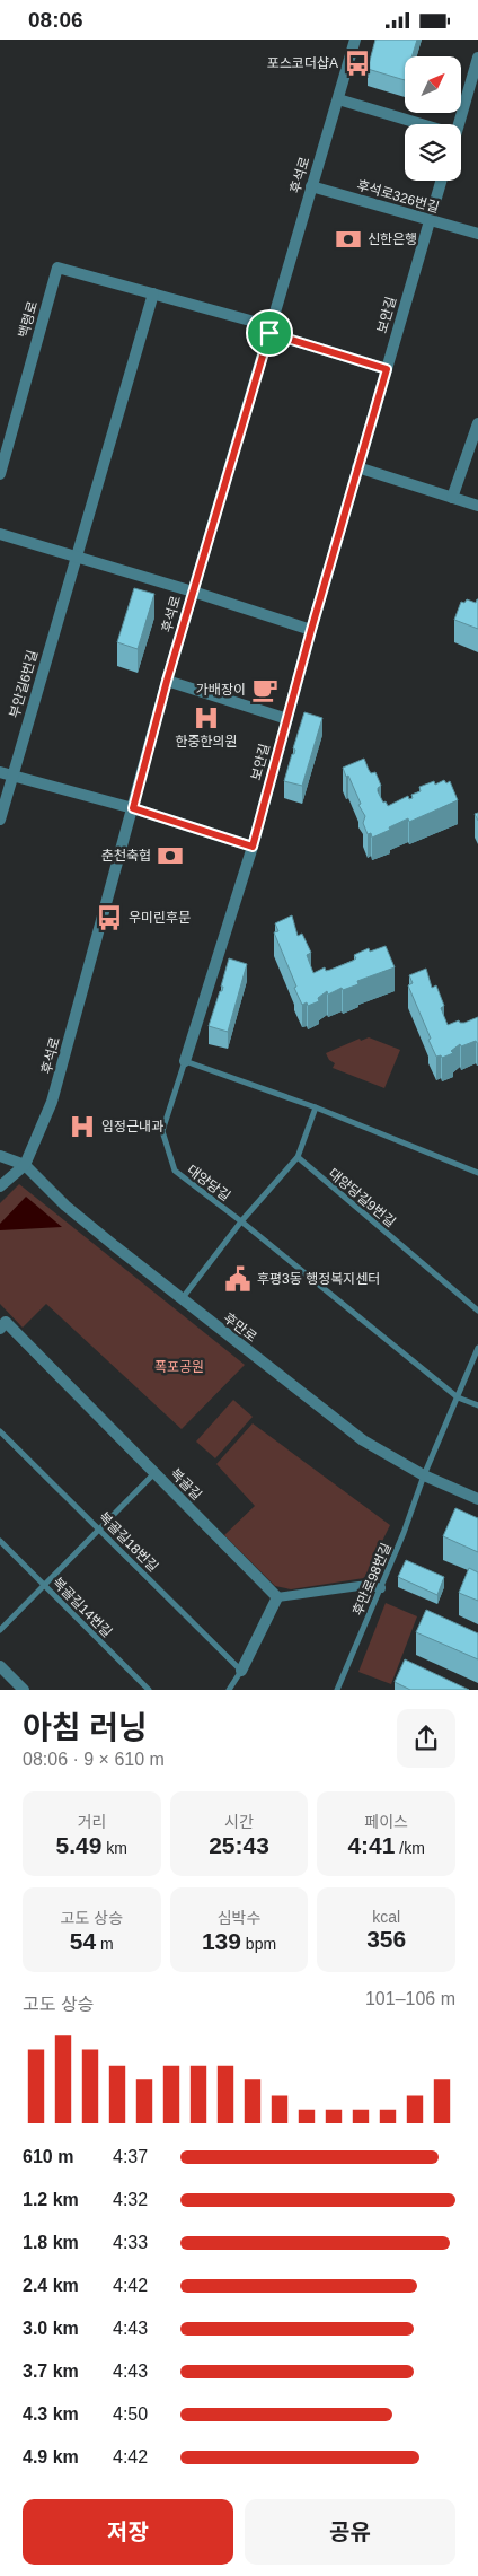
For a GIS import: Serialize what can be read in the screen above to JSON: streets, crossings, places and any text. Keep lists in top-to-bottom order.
{
  "streets": {
    "street": [
      "후석로",
      "후석로326번길",
      "보안길",
      "백령로",
      "부안길6번길",
      "후만로",
      "복골길"
    ],
    "lane": [
      "대양당길",
      "대양당길9번길",
      "복골길18번길",
      "후만로98번길",
      "복골길14번길"
    ]
  },
  "crossings": [
    ["후석로", "후석로326번길"],
    ["후석로", "백령로"],
    ["후석로", "후만로"],
    ["후석로326번길", "보안길"],
    ["보안길", "백령로"],
    ["보안길", "대양당길"],
    ["후만로", "후만로98번길"]
  ],
  "parks": ["폭포공원"],
  "places": {
    "bus stop": ["포스코더샵A", "우미린후문"],
    "bank": ["신한은행", "춘천축협"],
    "cafe": ["가배장이"],
    "hospital": ["한중한의원", "임정근내과"],
    "public building": ["후평3동 행정복지센터"]
  },
  "north": "top right",
  "page": {
    "status": "08:06",
    "heading": ["아침 러닝", "08:06 · 9 × 610 m"],
    "stats": [
      ["거리", "5.49 km"],
      ["시간", "25:43"],
      ["페이스", "4:41 /km"],
      ["고도 상승", "54 m"],
      ["심박수", "139 bpm"],
      ["kcal", "356"]
    ],
    "chart": ["고도 상승", "101–106 m"],
    "list": [
      {
        "name": "610 m",
        "note": "4:37"
      },
      {
        "name": "1.2 km",
        "note": "4:32"
      },
      {
        "name": "1.8 km",
        "note": "4:33"
      },
      {
        "name": "2.4 km",
        "note": "4:42"
      },
      {
        "name": "3.0 km",
        "note": "4:43"
      },
      {
        "name": "3.7 km",
        "note": "4:43"
      },
      {
        "name": "4.3 km",
        "note": "4:50"
      },
      {
        "name": "4.9 km",
        "note": "4:42"
      }
    ],
    "buttons": ["저장", "공유"]
  }
}
